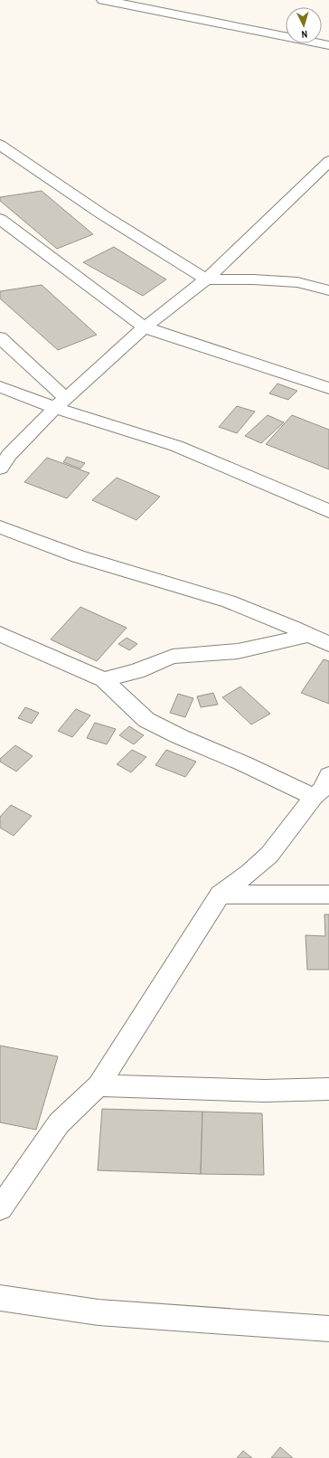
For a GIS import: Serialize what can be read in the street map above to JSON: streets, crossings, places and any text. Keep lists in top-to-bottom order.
{
  "north": "bottom"
}
